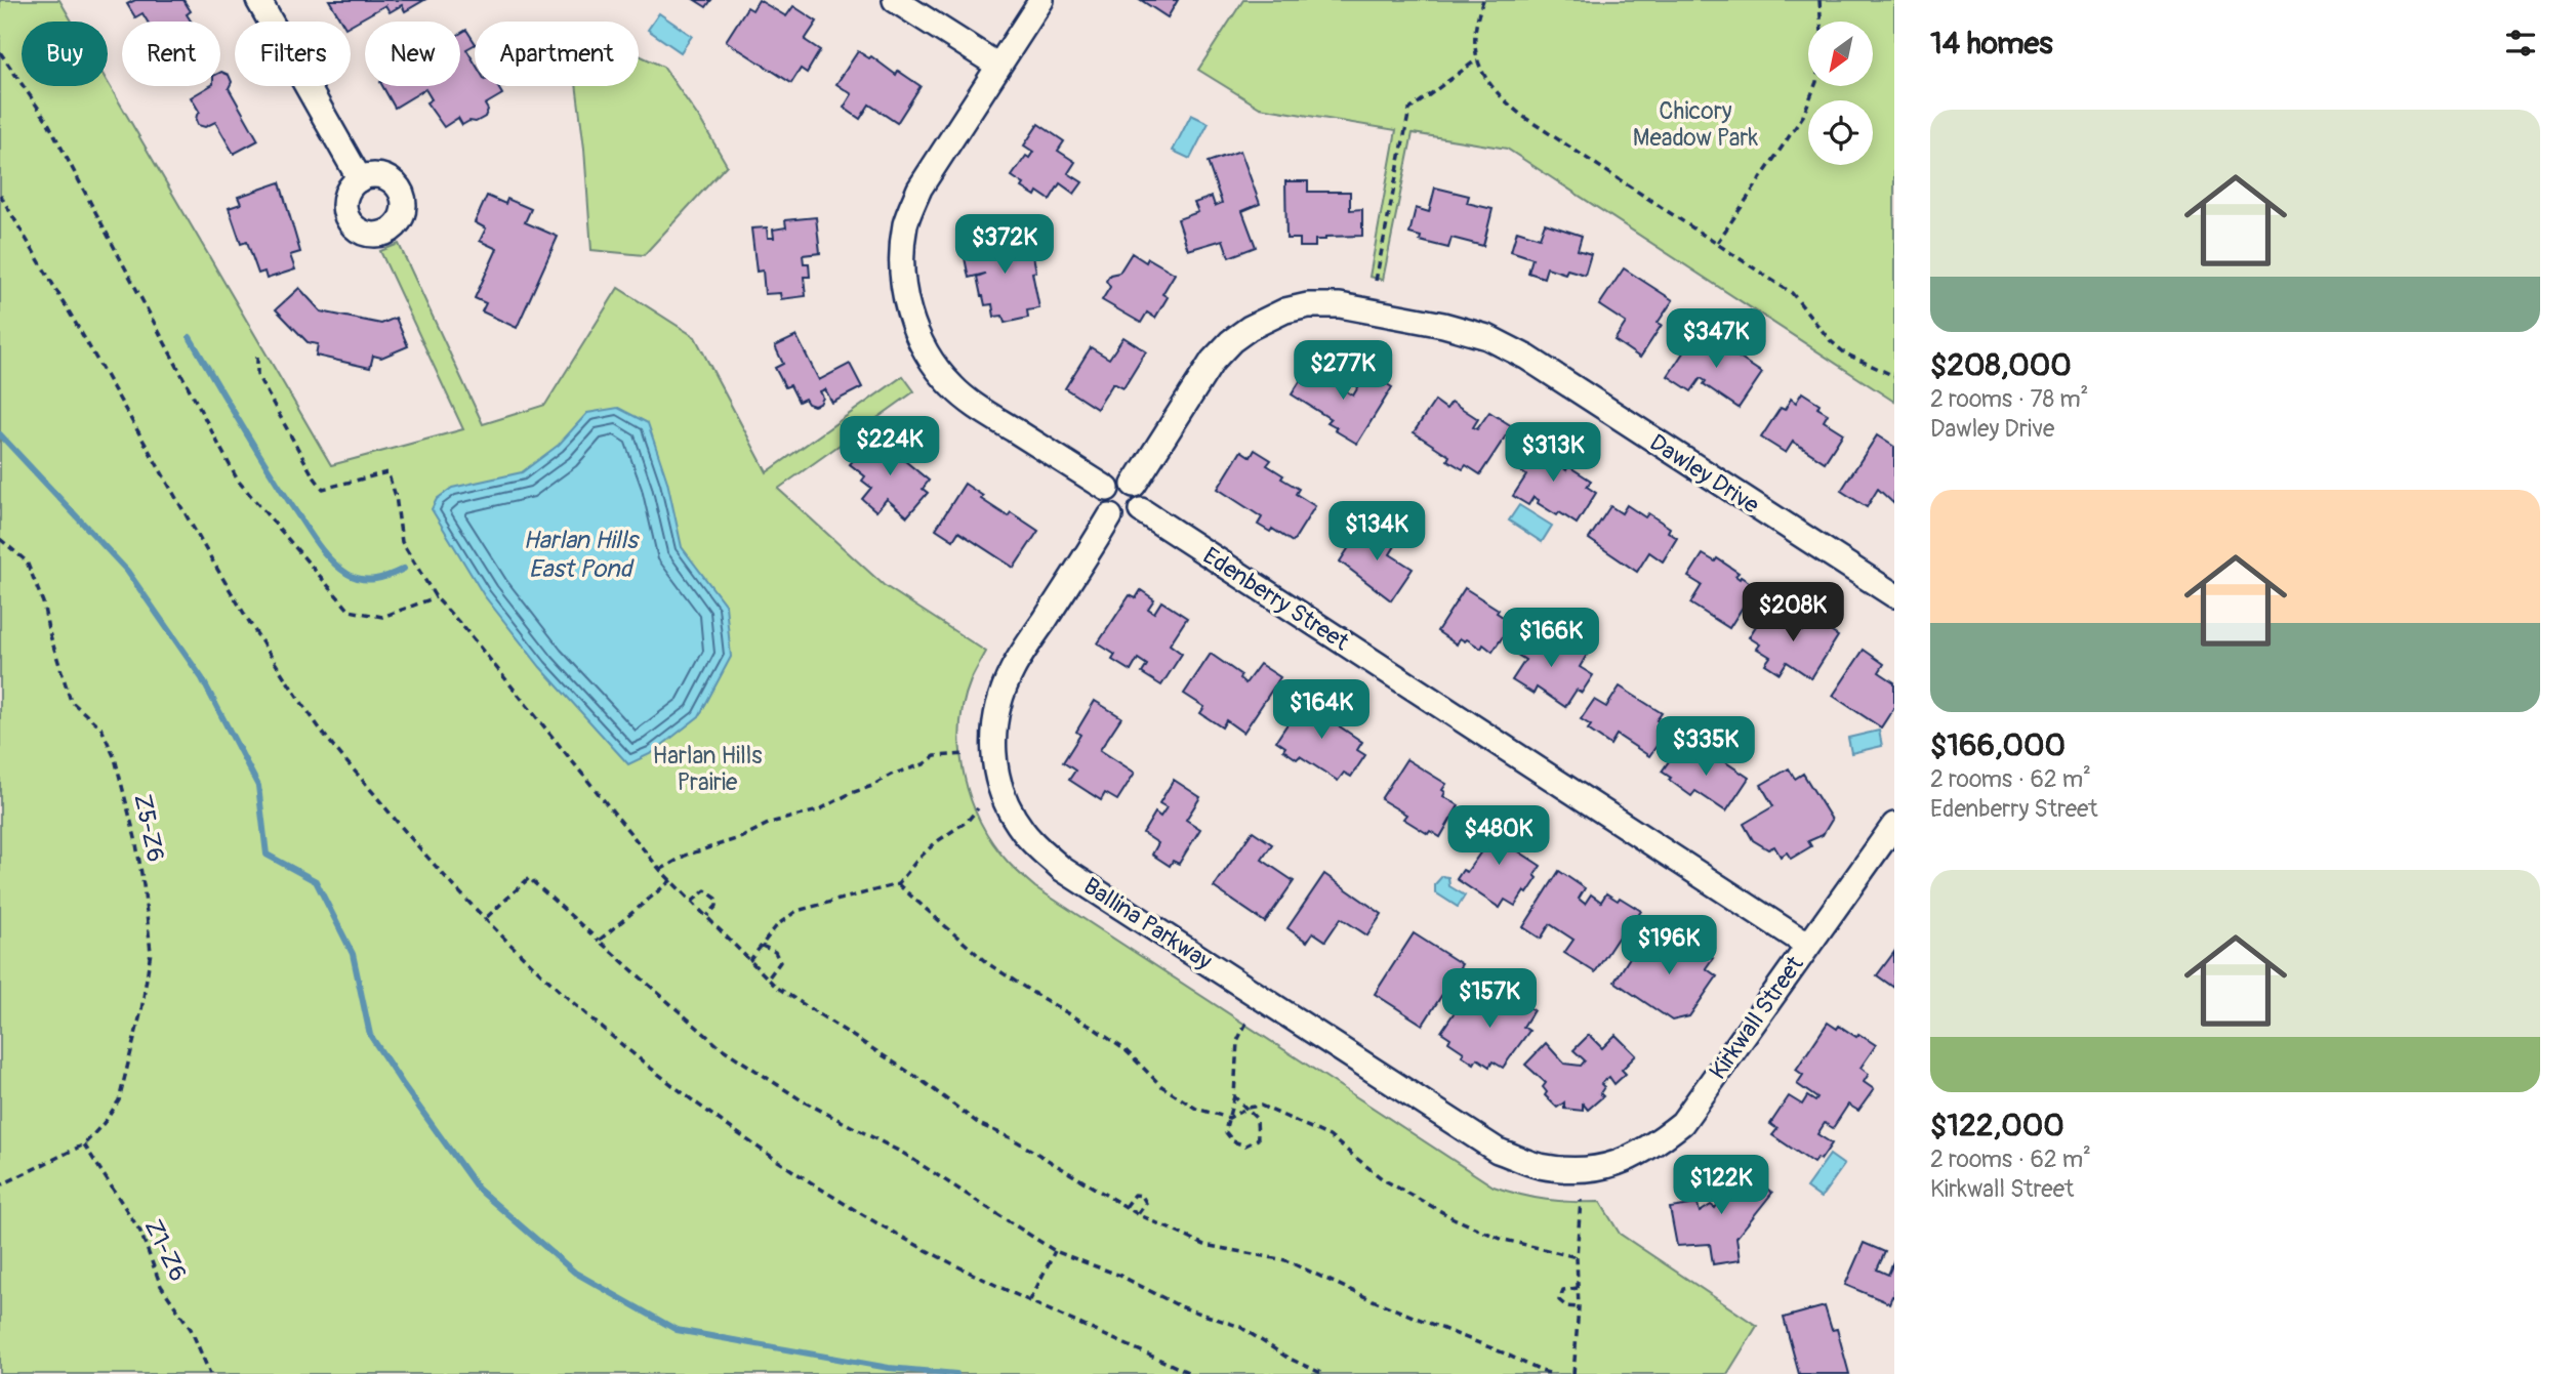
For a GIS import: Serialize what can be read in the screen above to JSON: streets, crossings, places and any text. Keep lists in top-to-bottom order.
{
  "streets": {
    "street": [
      "Dawley Drive",
      "Edenberry Street",
      "Ballina Parkway",
      "Kirkwall Street"
    ],
    "path": ["Z5-Z6", "Z1-Z6"]
  },
  "crossings": [
    ["Dawley Drive", "Edenberry Street"],
    ["Dawley Drive", "Ballina Parkway"],
    ["Edenberry Street", "Ballina Parkway"],
    ["Edenberry Street", "Kirkwall Street"],
    ["Z5-Z6", "Z1-Z6"],
    ["Ballina Parkway", "Kirkwall Street"]
  ],
  "water": ["Harlan Hills East Pond"],
  "parks": ["Chicory Meadow Park", "Harlan Hills Prairie"],
  "north": "bottom left",
  "page": {
    "heading": "14 homes",
    "chip": [
      "Buy",
      "Rent",
      "Filters",
      "New",
      "Apartment"
    ],
    "list": [
      {
        "name": "$208,000",
        "note": "2 rooms · 78 m² · Dawley Drive"
      },
      {
        "name": "$166,000",
        "note": "2 rooms · 62 m² · Edenberry Street"
      },
      {
        "name": "$122,000",
        "note": "2 rooms · 62 m² · Kirkwall Street"
      }
    ],
    "price": [
      "$372K",
      "$347K",
      "$277K",
      "$224K",
      "$313K",
      "$134K",
      "$208K",
      "$166K",
      "$164K",
      "$335K",
      "$480K",
      "$196K",
      "$157K",
      "$122K"
    ]
  }
}
